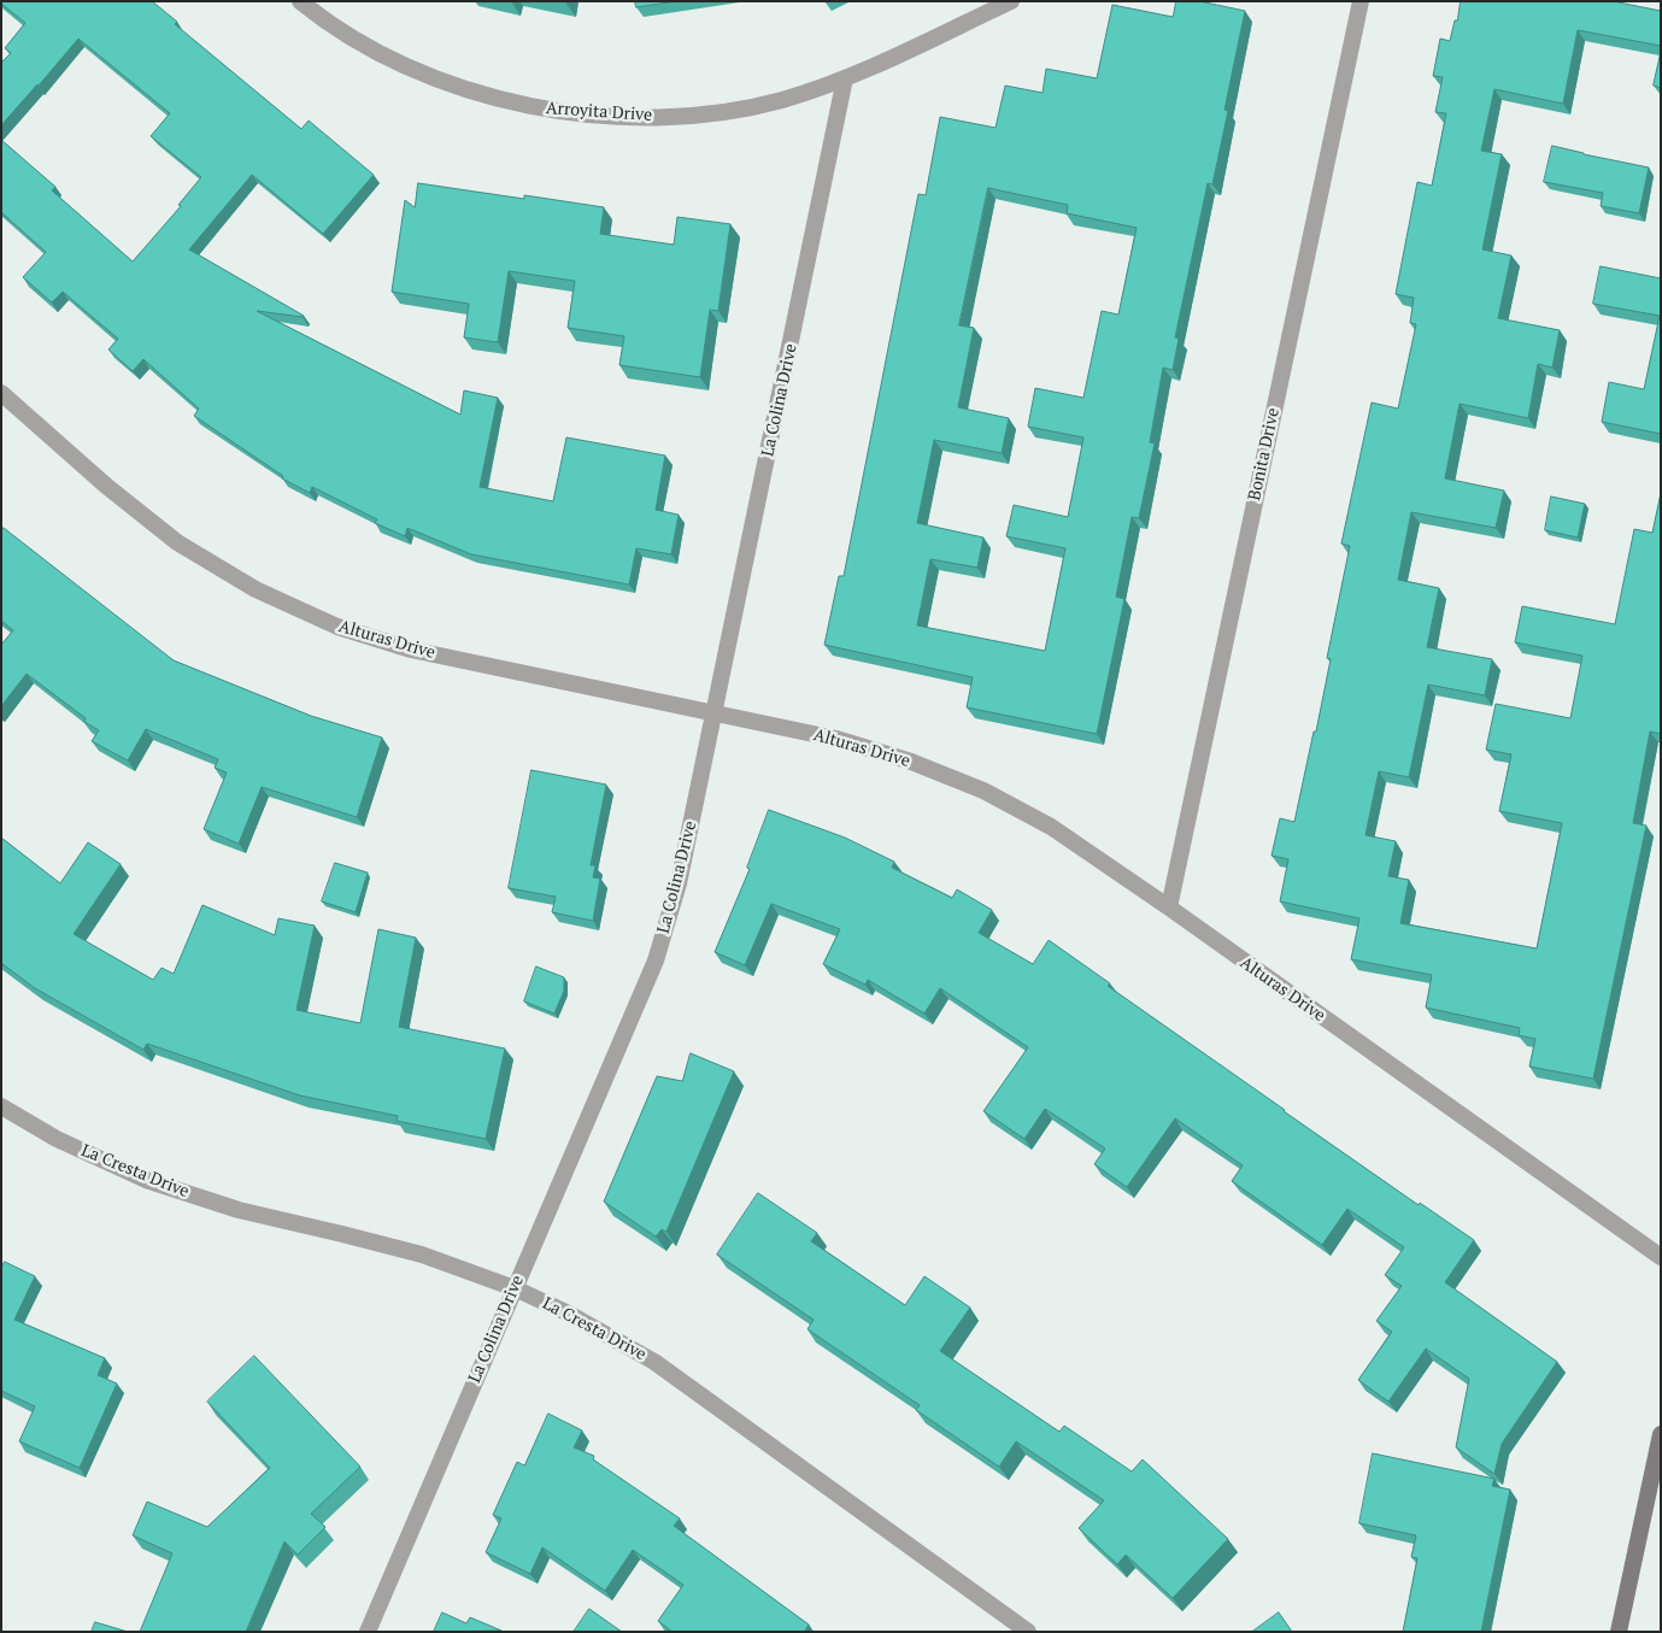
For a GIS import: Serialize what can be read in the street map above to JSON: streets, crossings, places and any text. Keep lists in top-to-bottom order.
{
  "streets": {
    "street": [
      "Arroyita Drive",
      "La Colina Drive",
      "Bonita Drive",
      "Alturas Drive",
      "La Cresta Drive"
    ]
  },
  "crossings": [
    ["Arroyita Drive", "La Colina Drive"],
    ["La Colina Drive", "Alturas Drive"],
    ["La Colina Drive", "La Cresta Drive"],
    ["Bonita Drive", "Alturas Drive"]
  ]
}
